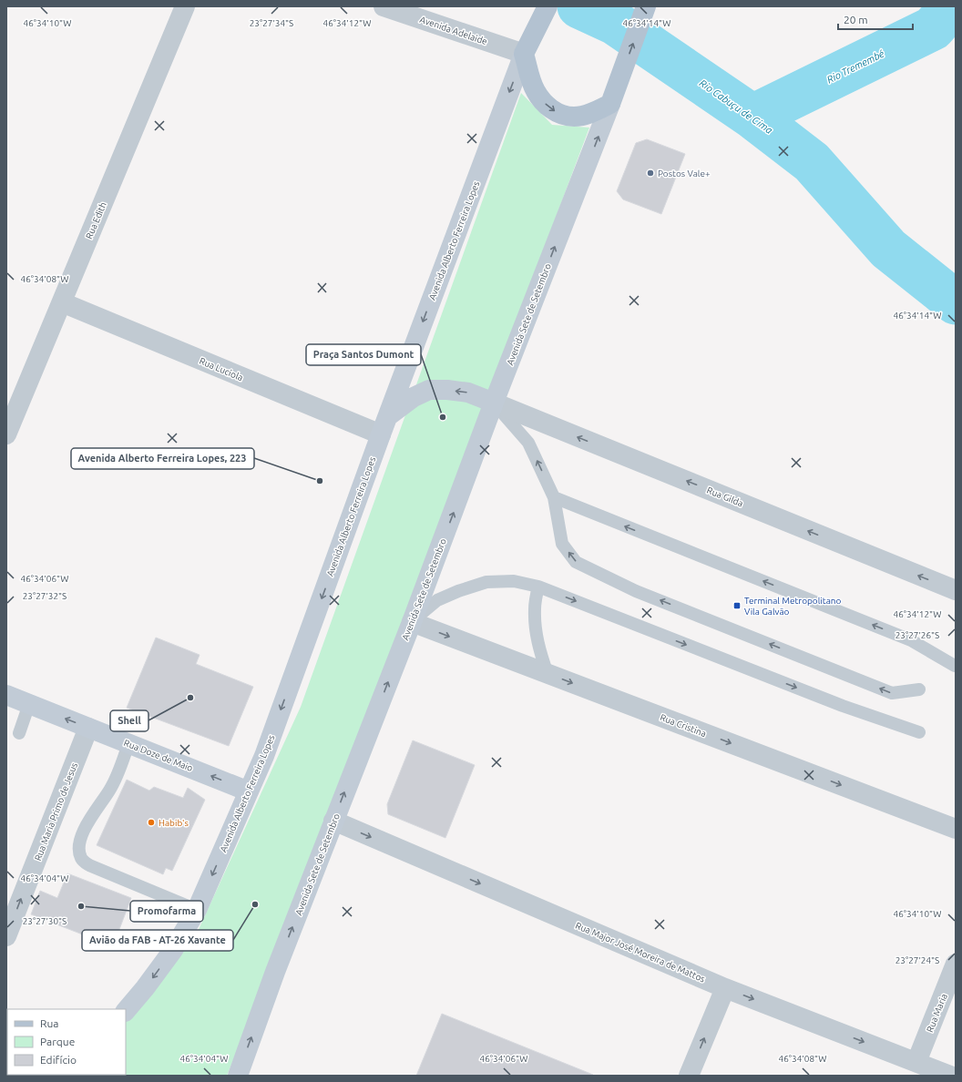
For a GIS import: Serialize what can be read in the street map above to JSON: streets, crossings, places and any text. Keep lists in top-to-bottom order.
{
  "streets": {
    "main road": ["Avenida Alberto Ferreira Lopes", "Avenida Sete de Setembro", "Rua Doze de Maio"],
    "street": [
      "Avenida Adelaide",
      "Rua Edith",
      "Rua Luciola",
      "Rua Gilda",
      "Rua Cristina",
      "Rua Maria Primo de Jesus",
      "Rua Major José Moreira de Mattos",
      "Rua Maria"
    ]
  },
  "crossings": [
    ["Avenida Adelaide", "Avenida Alberto Ferreira Lopes"],
    ["Rua Edith", "Rua Luciola"],
    ["Avenida Alberto Ferreira Lopes", "Rua Luciola"],
    ["Avenida Alberto Ferreira Lopes", "Rua Doze de Maio"],
    ["Avenida Sete de Setembro", "Rua Gilda"],
    ["Avenida Sete de Setembro", "Rua Cristina"],
    ["Avenida Sete de Setembro", "Rua Major José Moreira de Mattos"],
    ["Rua Doze de Maio", "Rua Maria Primo de Jesus"],
    ["Rua Major José Moreira de Mattos", "Rua Maria"]
  ],
  "one_way": [
    "Avenida Alberto Ferreira Lopes",
    "Avenida Sete de Setembro",
    "Rua Gilda",
    "Rua Cristina",
    "Rua Doze de Maio",
    "Rua Maria Primo de Jesus",
    "Rua Major José Moreira de Mattos"
  ],
  "water": ["Rio Tremembé", "Rio Cabuçu de Cima"],
  "places": {
    "other": [
      "Postos Vale+",
      "Praça Santos Dumont",
      "Avenida Alberto Ferreira Lopes, 223",
      "Shell",
      "Habib's",
      "Avião da FAB - AT-26 Xavante",
      "Promofarma"
    ],
    "transit": ["Terminal Metropolitano Vila Galvão"]
  },
  "legend": ["Rua", "Parque", "Edifício"],
  "scale_bar": "20 m",
  "coordinates": [
    "46°34'10\"W",
    "23°27'34\"S",
    "46°34'12\"W",
    "46°34'14\"W",
    "46°34'08\"W",
    "46°34'06\"W",
    "23°27'32\"S",
    "23°27'26\"S",
    "46°34'04\"W",
    "23°27'30\"S",
    "23°27'24\"S"
  ]
}
